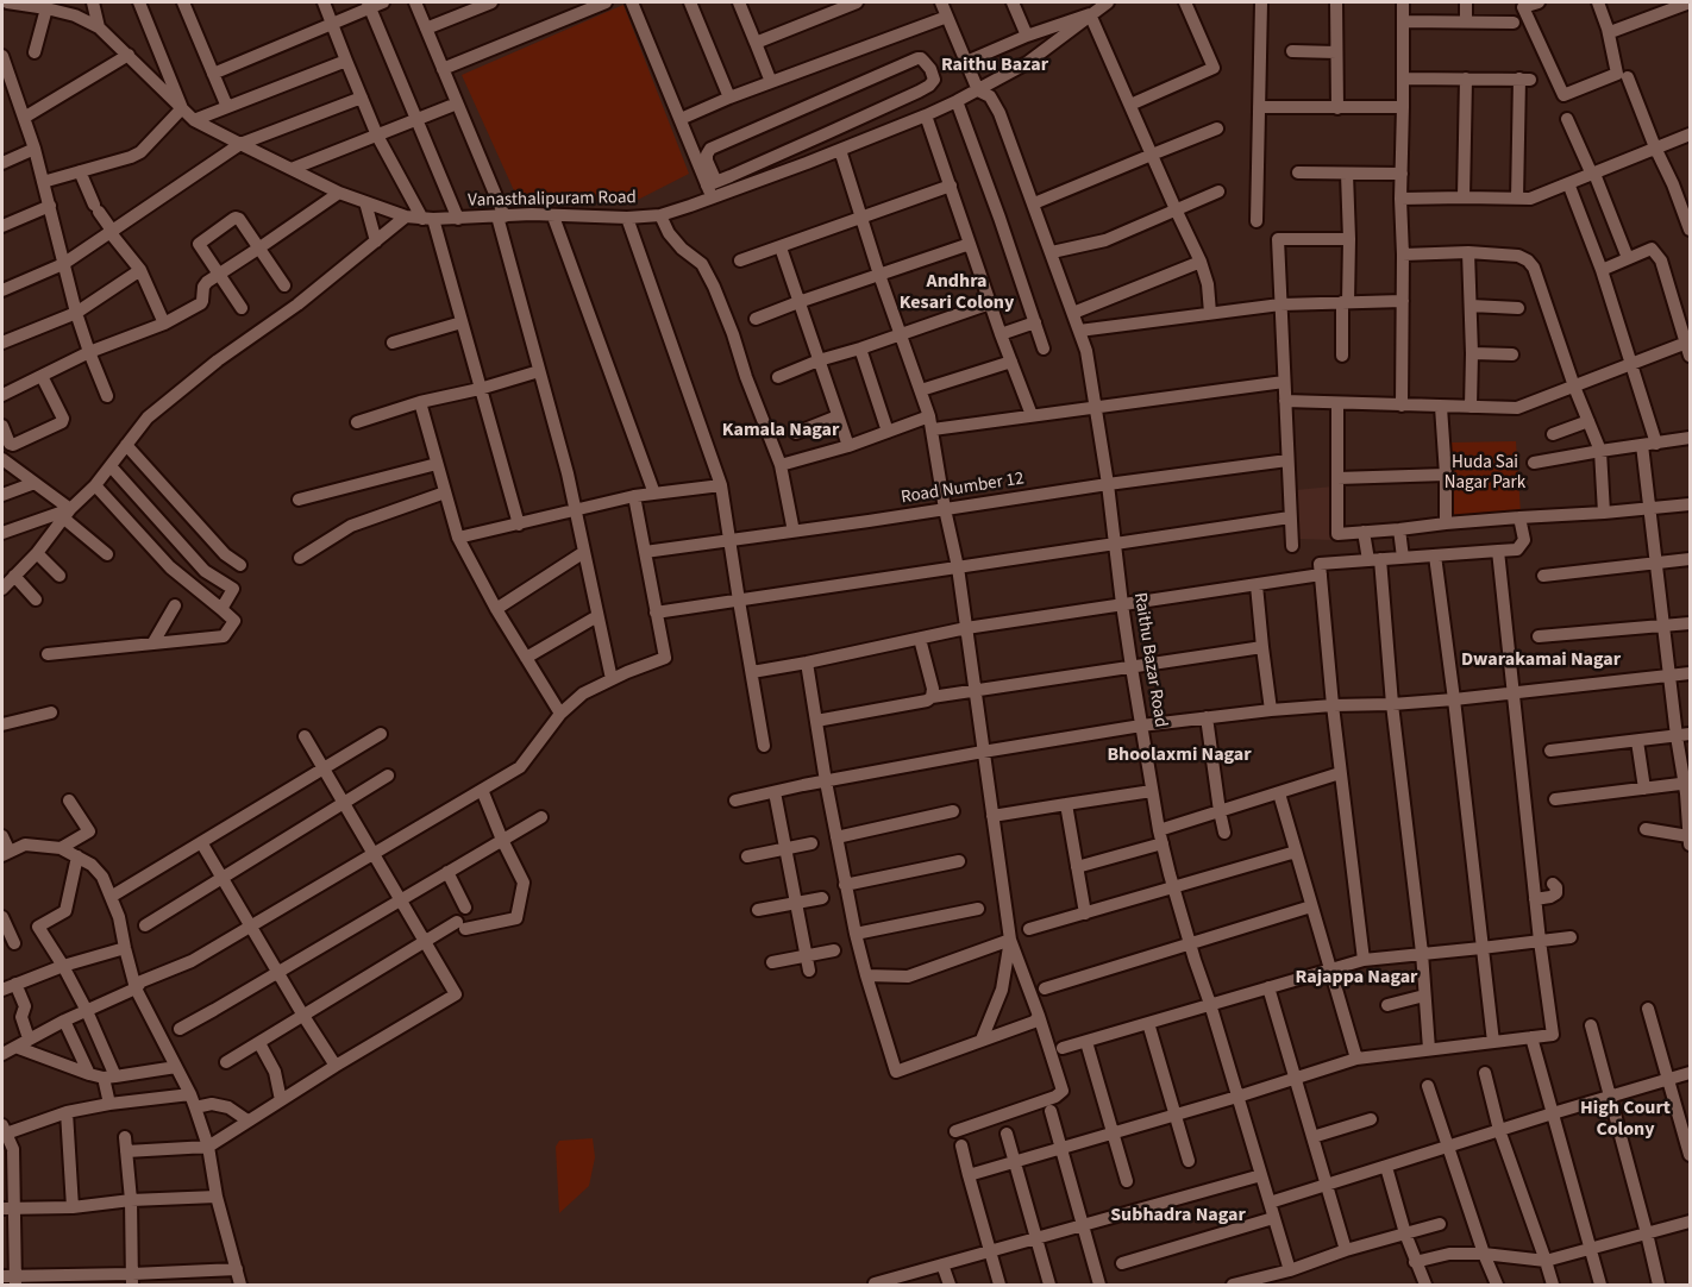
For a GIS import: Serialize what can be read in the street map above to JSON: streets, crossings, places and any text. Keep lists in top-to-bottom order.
{
  "streets": {
    "street": ["Vanasthalipuram Road", "Road Number 12", "Raithu Bazar Road"]
  },
  "crossings": [
    ["Vanasthalipuram Road", "Raithu Bazar Road"],
    ["Road Number 12", "Raithu Bazar Road"]
  ],
  "districts": [
    "Raithu Bazar",
    "Andhra Kesari Colony",
    "Kamala Nagar",
    "Dwarakamai Nagar",
    "Bhoolaxmi Nagar",
    "Rajappa Nagar",
    "High Court Colony",
    "Subhadra Nagar"
  ],
  "parks": ["Huda Sai Nagar Park"]
}
